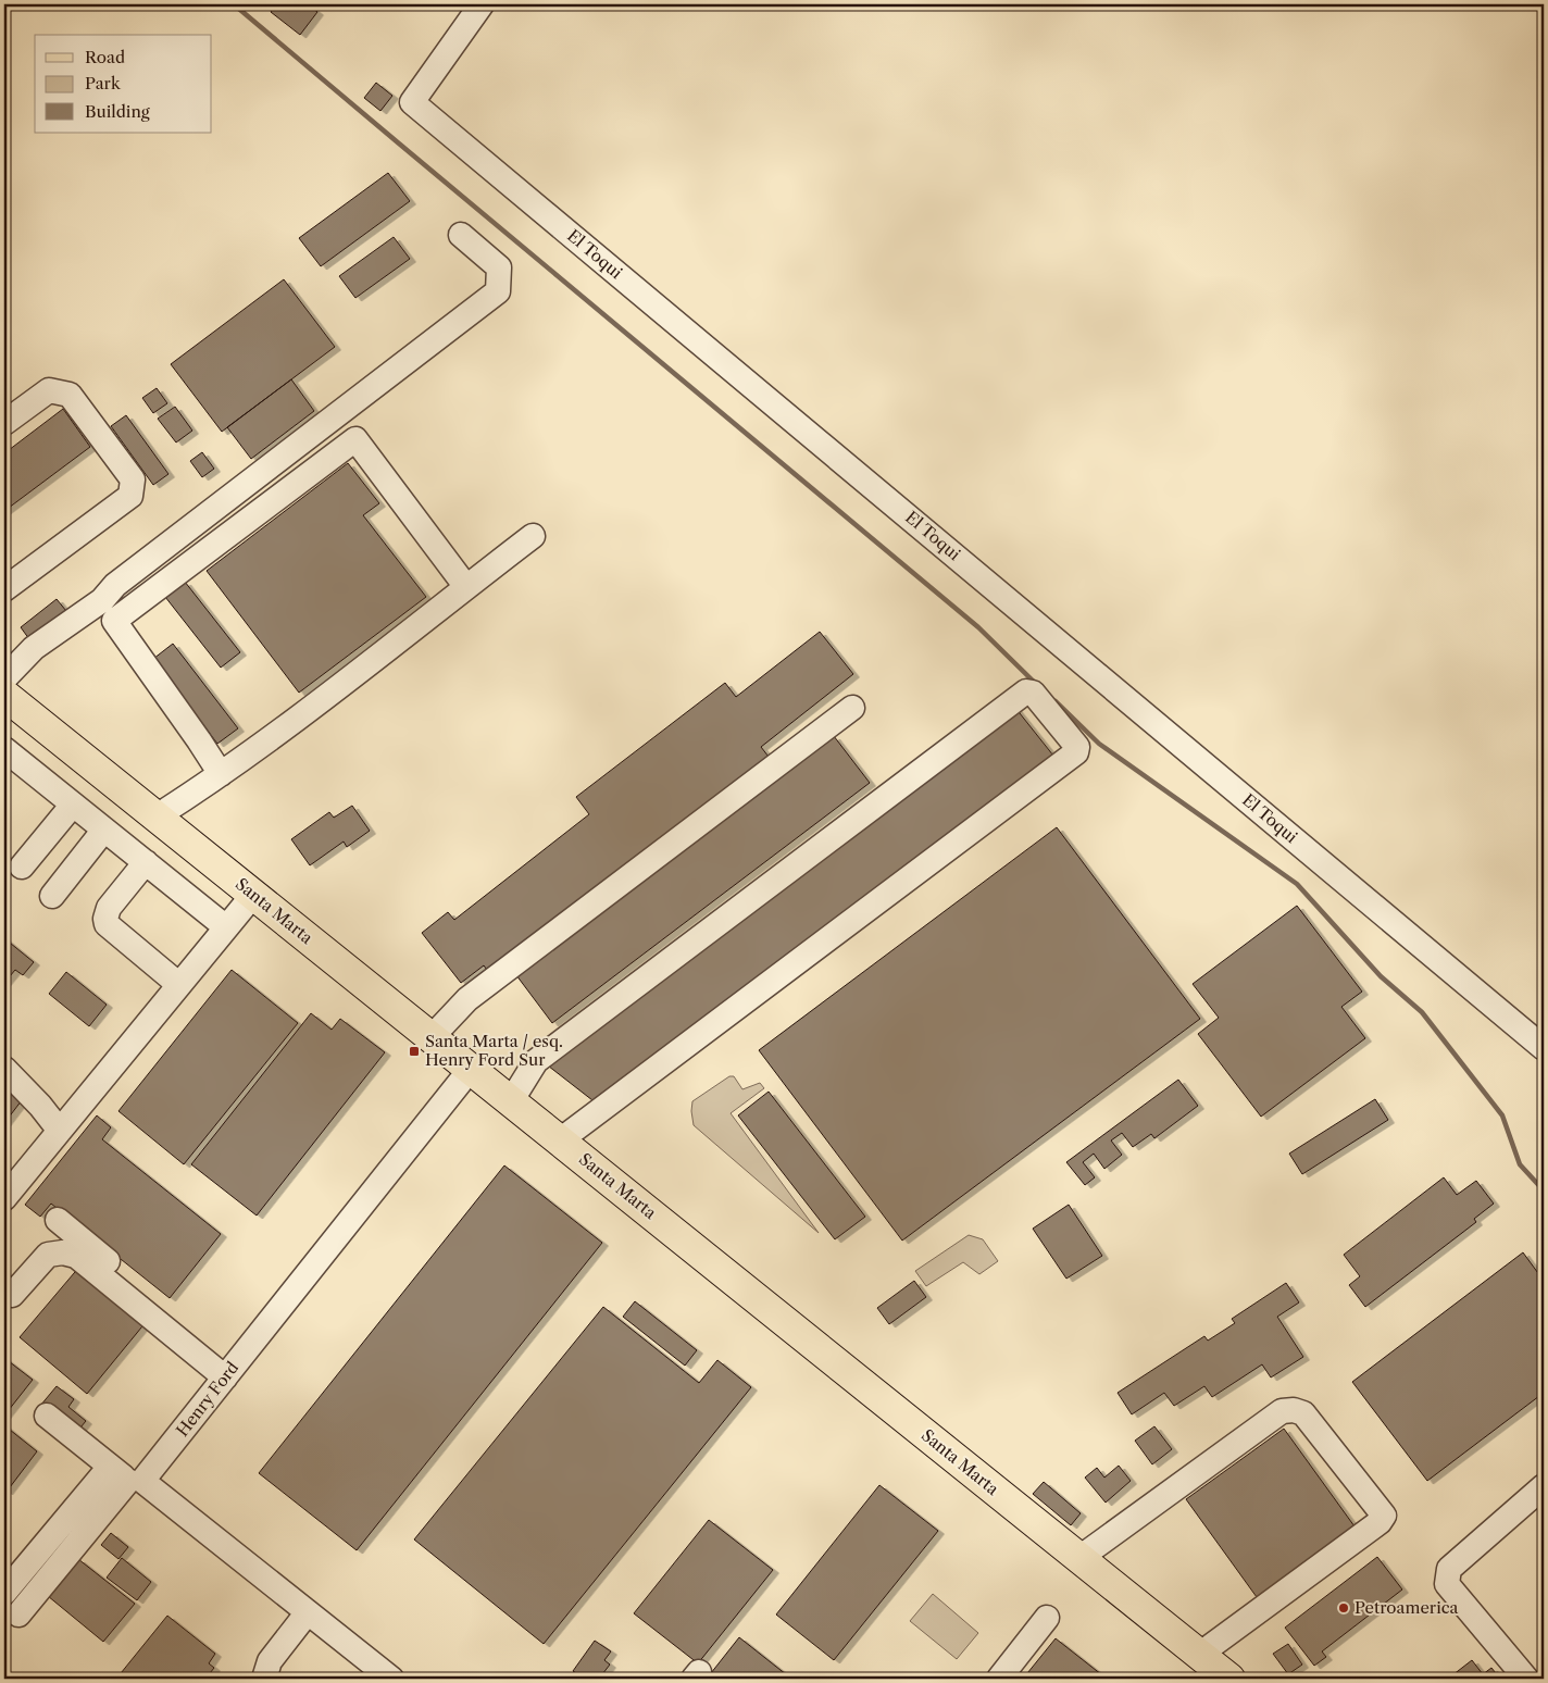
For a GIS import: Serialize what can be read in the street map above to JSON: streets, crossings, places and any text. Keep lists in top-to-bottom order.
{
  "streets": {
    "main road": ["Santa Marta"],
    "street": ["El Toqui", "Henry Ford"]
  },
  "crossings": [
    ["Santa Marta", "Henry Ford"]
  ],
  "places": {
    "transit": ["Santa Marta / esq. Henry Ford Sur"],
    "other": ["Petroamerica"]
  },
  "legend": ["Road", "Park", "Building"]
}
